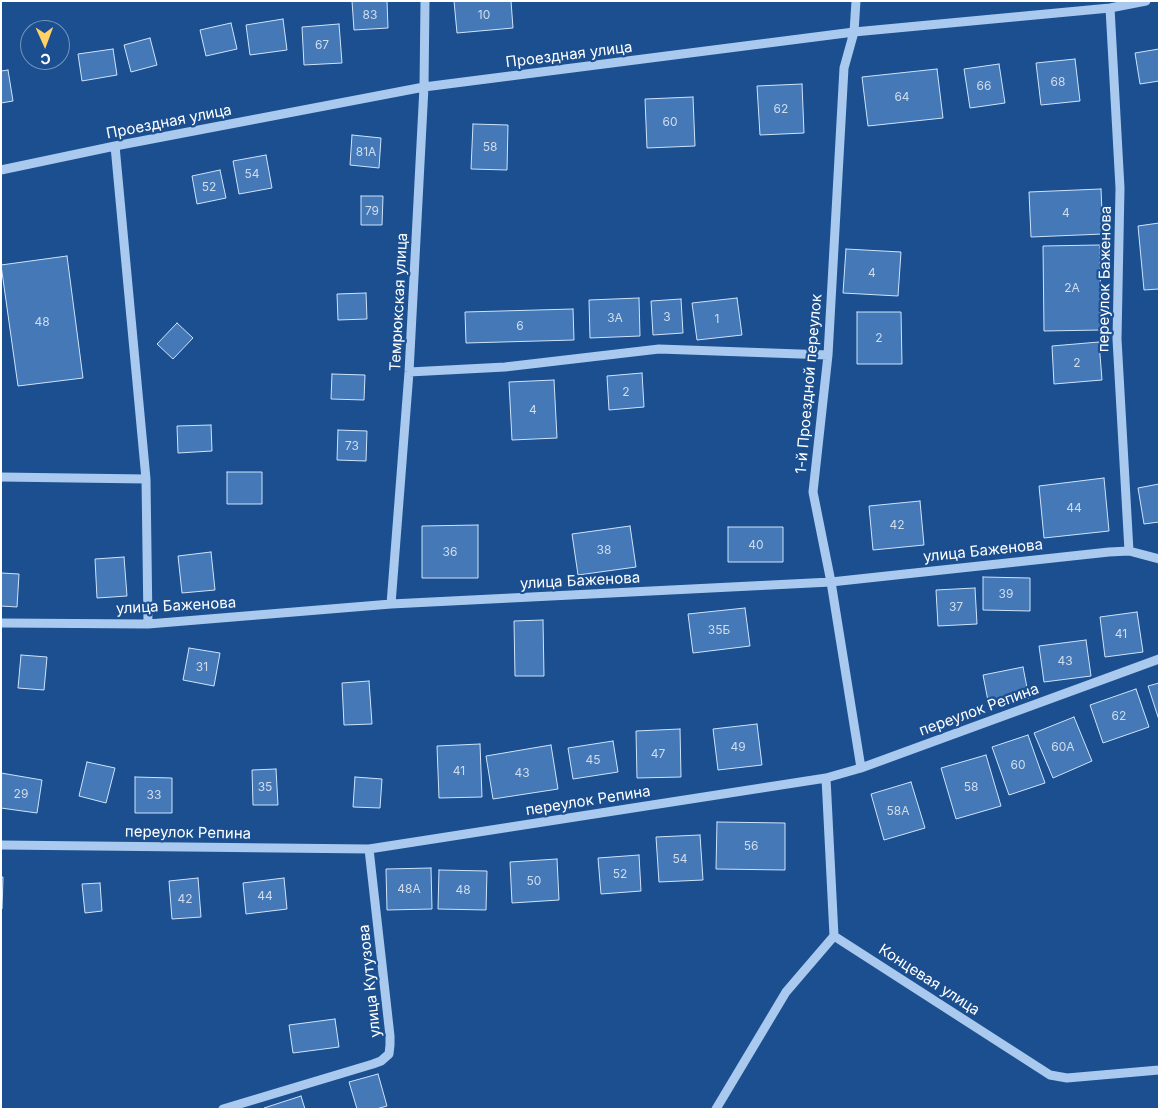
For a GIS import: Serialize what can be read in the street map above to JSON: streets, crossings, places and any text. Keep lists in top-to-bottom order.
{
  "streets": {
    "street": [
      "Проездная улица",
      "переулок Баженова",
      "Темрюкская улица",
      "1-й Проездной переулок",
      "улица Баженова",
      "переулок Репина",
      "Концевая улица",
      "улица Кутузова"
    ]
  },
  "crossings": [
    ["Проездная улица", "переулок Баженова"],
    ["Проездная улица", "Темрюкская улица"],
    ["Проездная улица", "1-й Проездной переулок"],
    ["переулок Баженова", "улица Баженова"],
    ["Темрюкская улица", "улица Баженова"],
    ["1-й Проездной переулок", "улица Баженова"],
    ["1-й Проездной переулок", "переулок Репина"],
    ["переулок Репина", "улица Кутузова"]
  ],
  "house_numbers": [
    "83",
    "10",
    "67",
    "68",
    "66",
    "64",
    "62",
    "60",
    "58",
    "81А",
    "54",
    "52",
    "79",
    "4",
    "4",
    "2А",
    "3",
    "3А",
    "1",
    "48",
    "6",
    "2",
    "2",
    "2",
    "4",
    "73",
    "44",
    "42",
    "40",
    "38",
    "36",
    "39",
    "37",
    "35Б",
    "41",
    "43",
    "31",
    "62",
    "49",
    "60А",
    "47",
    "45",
    "60",
    "41",
    "43",
    "35",
    "58",
    "29",
    "33",
    "58А",
    "56",
    "54",
    "52",
    "50",
    "48А",
    "48",
    "44",
    "42"
  ],
  "north": "bottom"
}
